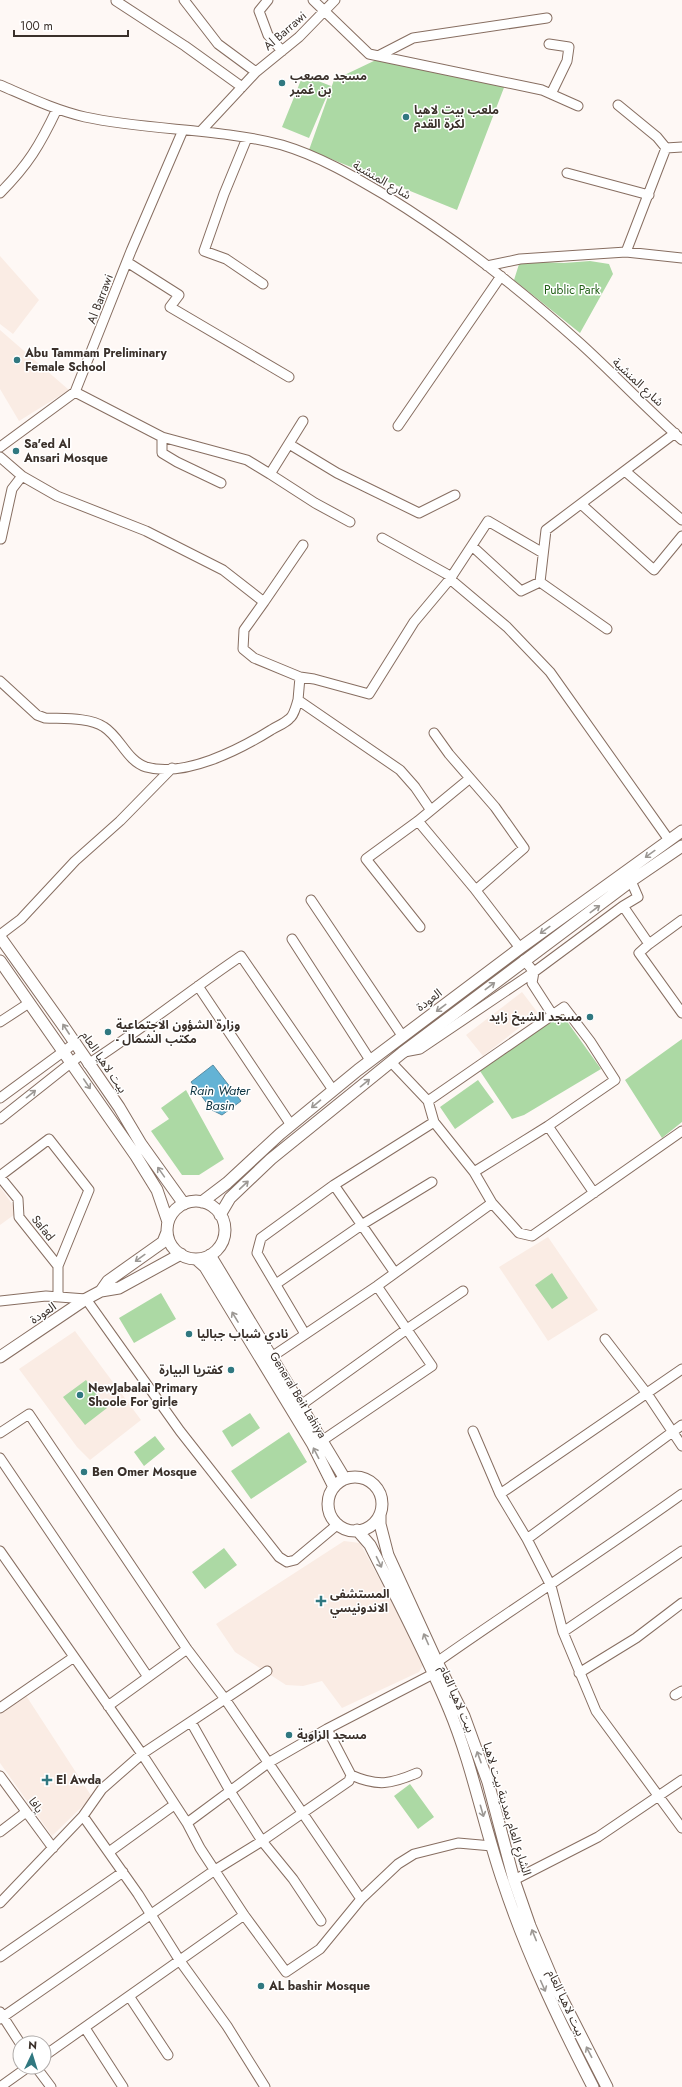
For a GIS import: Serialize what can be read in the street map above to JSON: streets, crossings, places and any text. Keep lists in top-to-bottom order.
{
  "streets": {
    "main road": [
      "العودة",
      "بيت لاهيا العام",
      "General Beit Lahiya",
      "الشارع العام بمدينة بيت لاهيا"
    ],
    "street": [
      "Al Barrawi",
      "شارع المنشية",
      "Safad",
      "يافا"
    ]
  },
  "crossings": [
    ["Al Barrawi", "شارع المنشية"],
    ["العودة", "بيت لاهيا العام"],
    ["العودة", "General Beit Lahiya"],
    ["بيت لاهيا العام", "General Beit Lahiya"],
    ["بيت لاهيا العام", "الشارع العام بمدينة بيت لاهيا"],
    ["General Beit Lahiya", "الشارع العام بمدينة بيت لاهيا"]
  ],
  "one_way": ["الشارع العام بمدينة بيت لاهيا"],
  "water": ["Rain Water Basin"],
  "parks": ["Public Park"],
  "places": {
    "other": [
      "مسجد مصعب بن عُمير",
      "ملعب بيت لاهيا لكرة القدم",
      "Abu Tammam Preliminary Female School",
      "Sa'ed Al Ansari Mosque",
      "مسجد الشيخ زايد",
      "وزارة الشؤون الاجتماعية - مكتب الشمال",
      "نادي شباب جباليا",
      "كفتريا البيارة",
      "NewJabalai Primary Shoole For girle",
      "Ben Omer Mosque",
      "مسجد الزاوية",
      "AL bashir Mosque"
    ],
    "health": ["المستشفى الاندونيسي", "El Awda"]
  },
  "scale_bar": "100 m",
  "north": "top"
}
